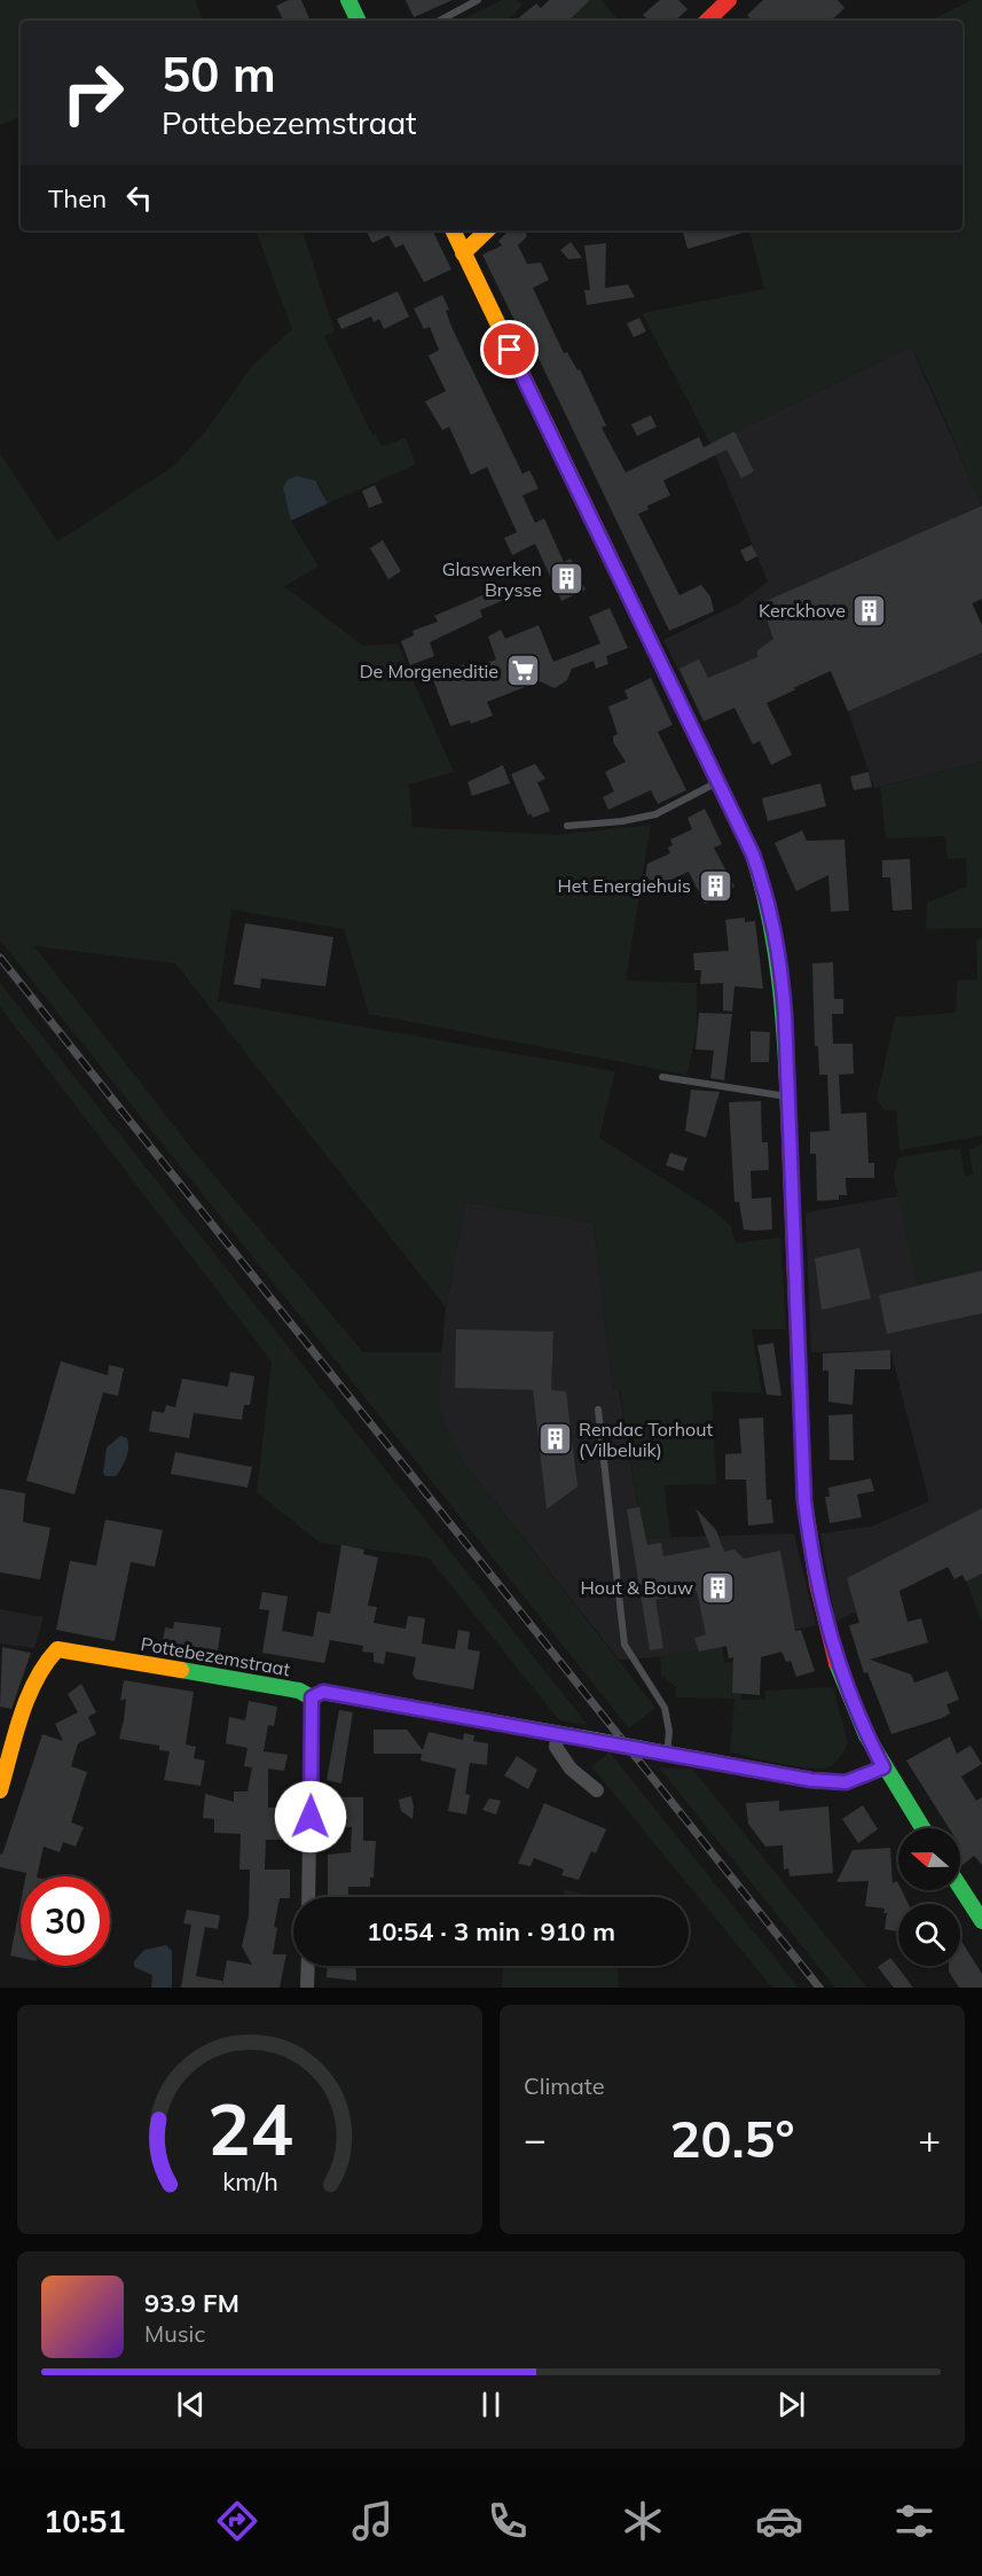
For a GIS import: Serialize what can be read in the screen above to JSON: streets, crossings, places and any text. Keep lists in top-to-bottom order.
{
  "streets": {
    "street": ["Pottebezemstraat"]
  },
  "places": {
    "building": [
      "Glaswerken Brysse",
      "Kerckhove",
      "Het Energiehuis",
      "Rendac Torhout (Vilbeluik)",
      "Hout & Bouw"
    ],
    "supermarket": ["De Morgeneditie"]
  },
  "north": "left",
  "page": {
    "turn": ["50 m", "Pottebezemstraat"],
    "then": "Then",
    "limit": "30",
    "trip": "10:54 · 3 min · 910 m",
    "tile": "Climate",
    "heat": ["−", "20.5°", "+"],
    "song": ["93.9 FM", "Music"],
    "tabs": "10:51",
    "gauge": ["24", "km/h"]
  }
}
